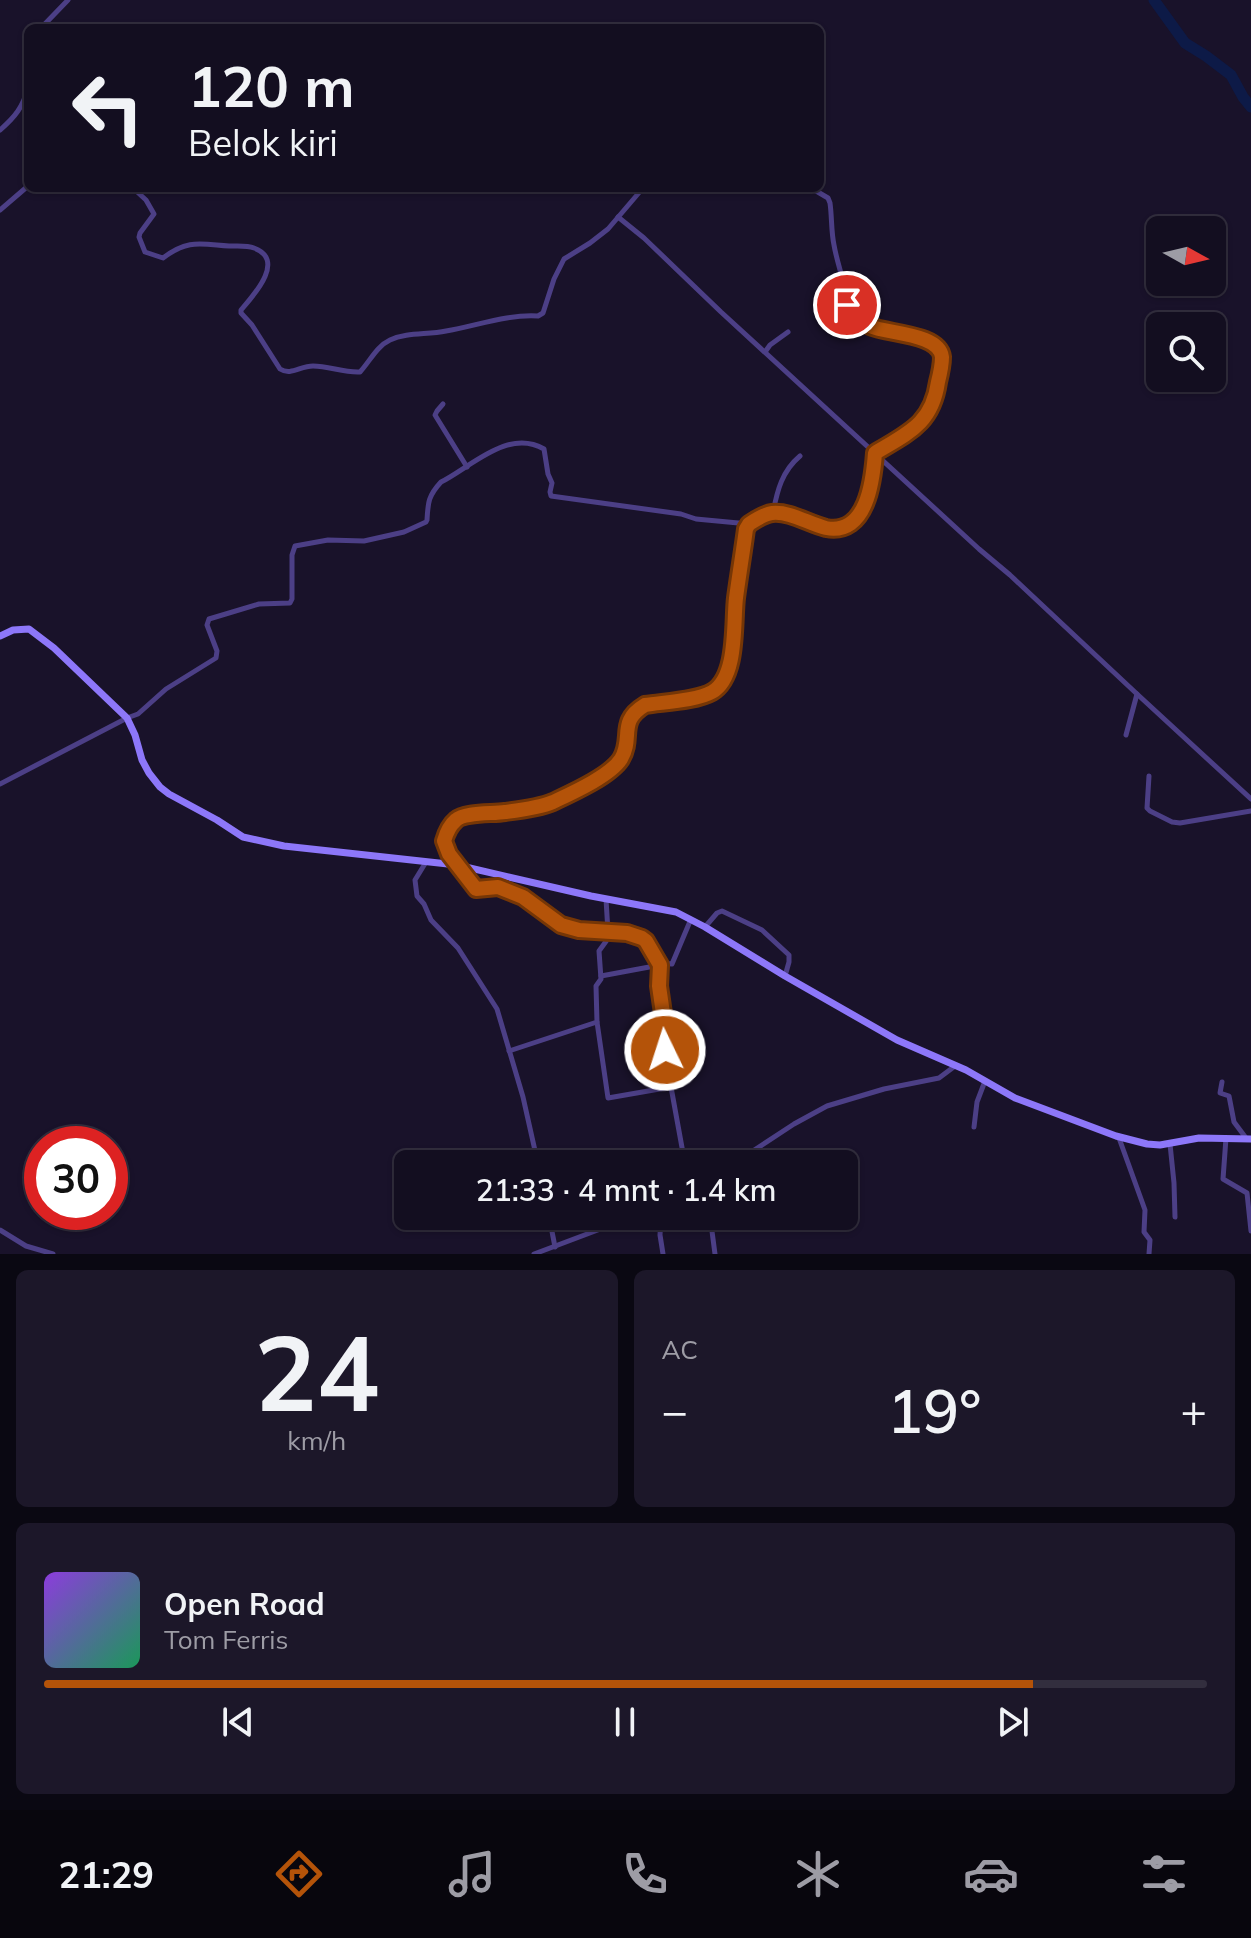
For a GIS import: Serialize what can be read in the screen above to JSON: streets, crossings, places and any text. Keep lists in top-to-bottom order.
{
  "north": "right",
  "page": {
    "turn": ["120 m", "Belok kiri"],
    "limit": "30",
    "trip": "21:33 · 4 mnt · 1.4 km",
    "tile": [
      ["24", "km/h"],
      "AC"
    ],
    "heat": ["−", "19°", "+"],
    "song": ["Open Road", "Tom Ferris"],
    "tabs": "21:29"
  }
}
